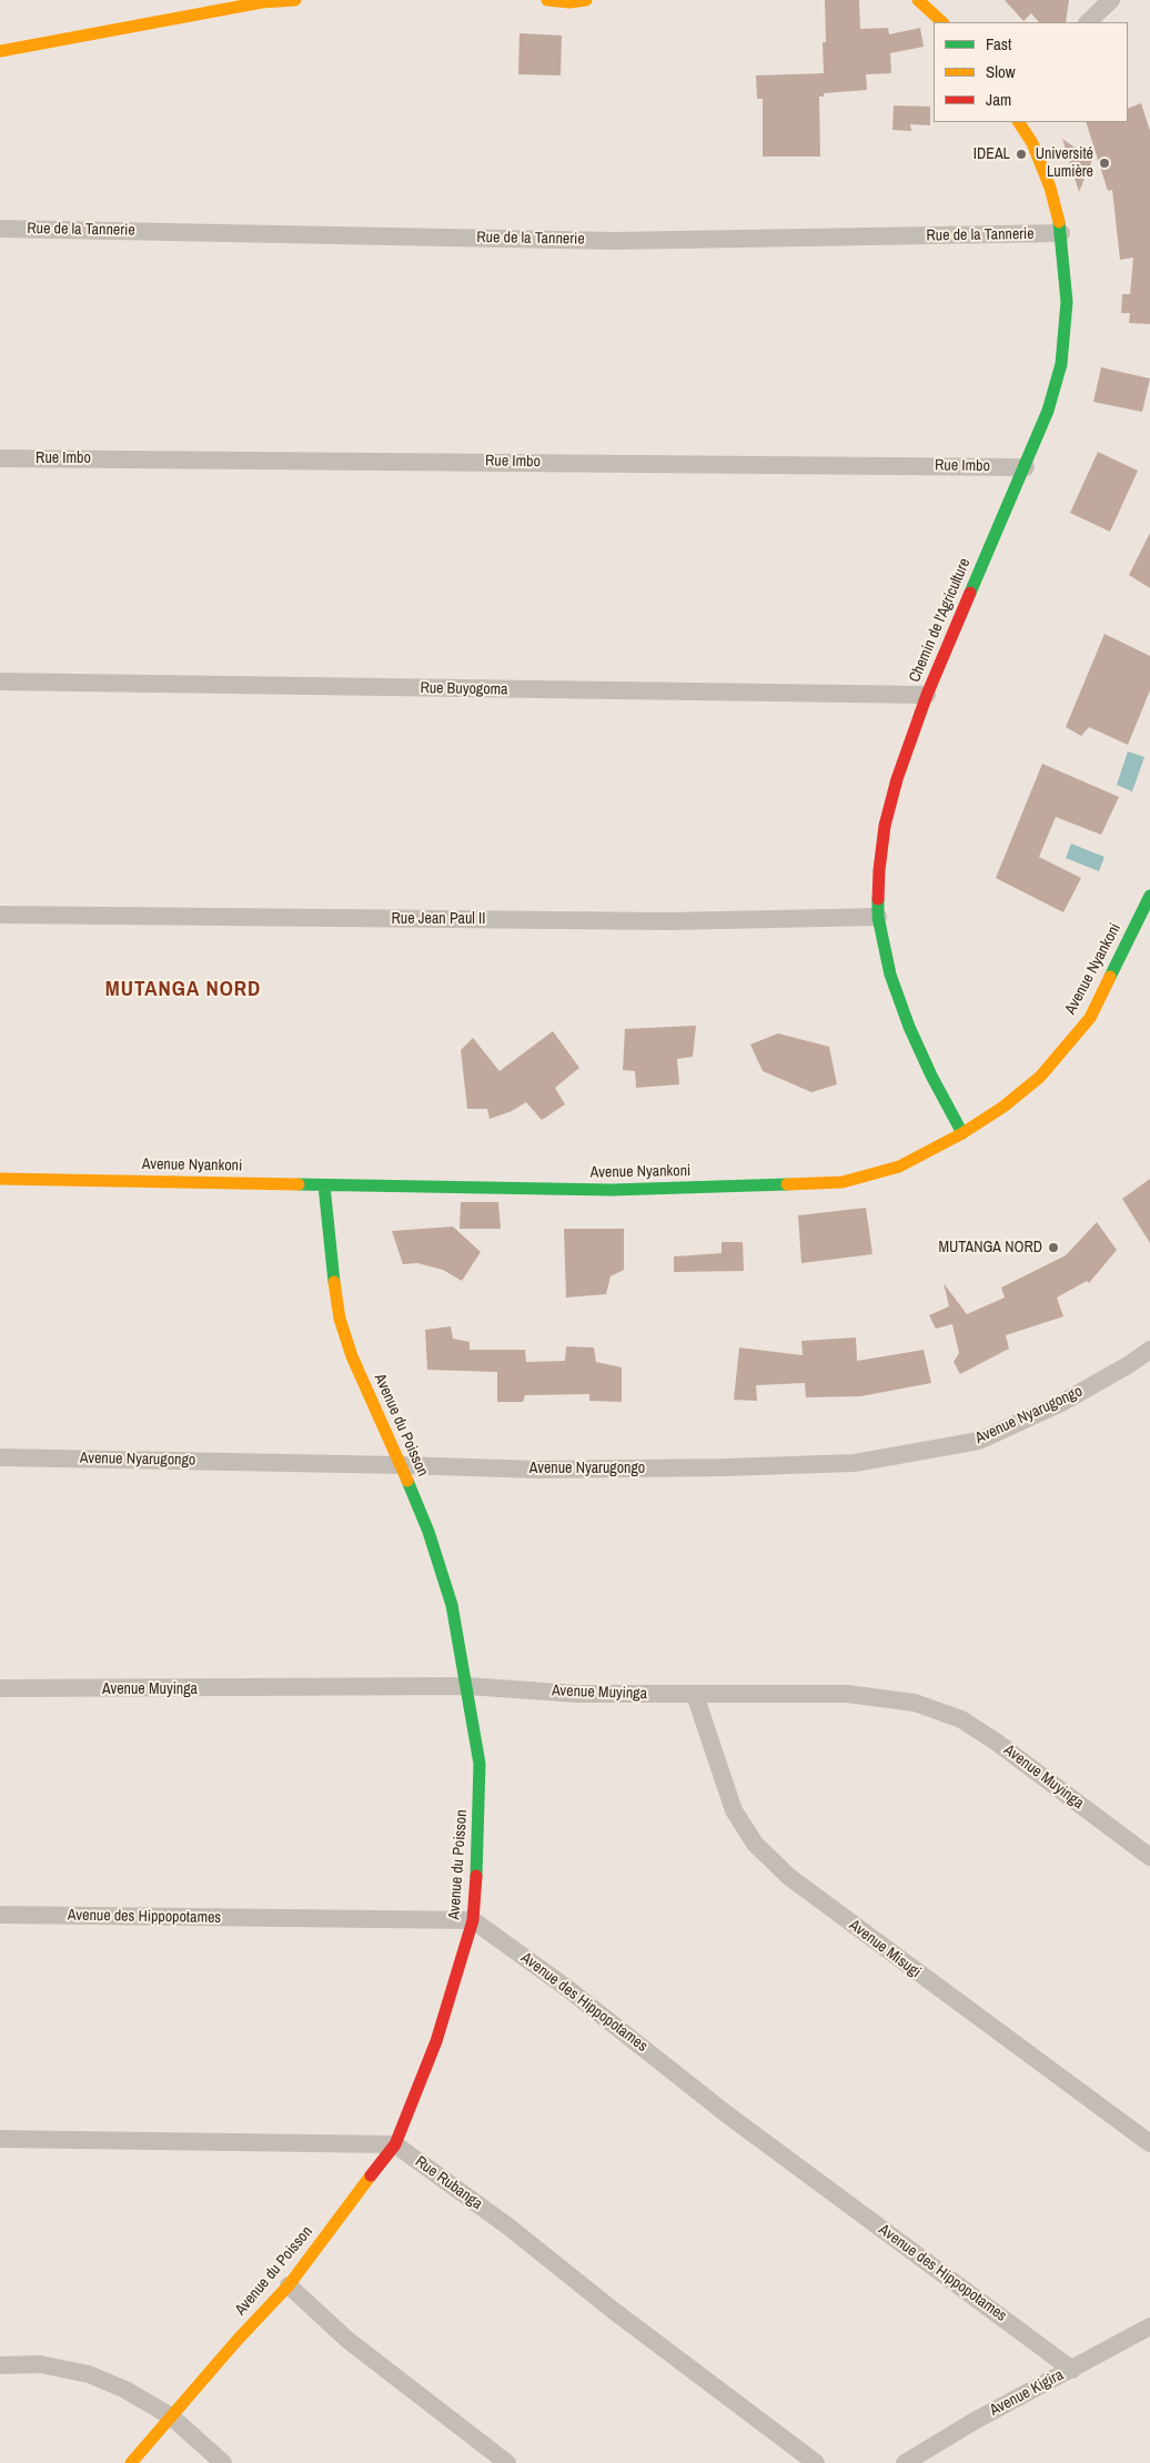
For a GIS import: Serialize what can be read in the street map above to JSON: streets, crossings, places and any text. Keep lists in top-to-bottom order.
{
  "streets": {
    "street": [
      "Rue de la Tannerie",
      "Rue Imbo",
      "Chemin de l'Agriculture",
      "Rue Buyogoma",
      "Rue Jean Paul II",
      "Avenue Nyankoni",
      "Avenue Nyarugongo",
      "Avenue du Poisson",
      "Avenue Muyinga",
      "Avenue des Hippopotames",
      "Avenue Misugi",
      "Rue Rubanga",
      "Avenue Kigira"
    ]
  },
  "crossings": [
    ["Rue de la Tannerie", "Chemin de l'Agriculture"],
    ["Rue Imbo", "Chemin de l'Agriculture"],
    ["Chemin de l'Agriculture", "Rue Buyogoma"],
    ["Chemin de l'Agriculture", "Rue Jean Paul II"],
    ["Chemin de l'Agriculture", "Avenue Nyankoni"],
    ["Avenue Nyankoni", "Avenue du Poisson"],
    ["Avenue Nyarugongo", "Avenue du Poisson"],
    ["Avenue du Poisson", "Avenue Muyinga"],
    ["Avenue du Poisson", "Avenue des Hippopotames"],
    ["Avenue du Poisson", "Rue Rubanga"],
    ["Avenue Muyinga", "Avenue Misugi"],
    ["Avenue des Hippopotames", "Avenue Kigira"]
  ],
  "districts": ["MUTANGA NORD"],
  "places": ["IDEAL", "Université Lumière", "MUTANGA NORD"],
  "legend": ["Fast", "Slow", "Jam"]
}
